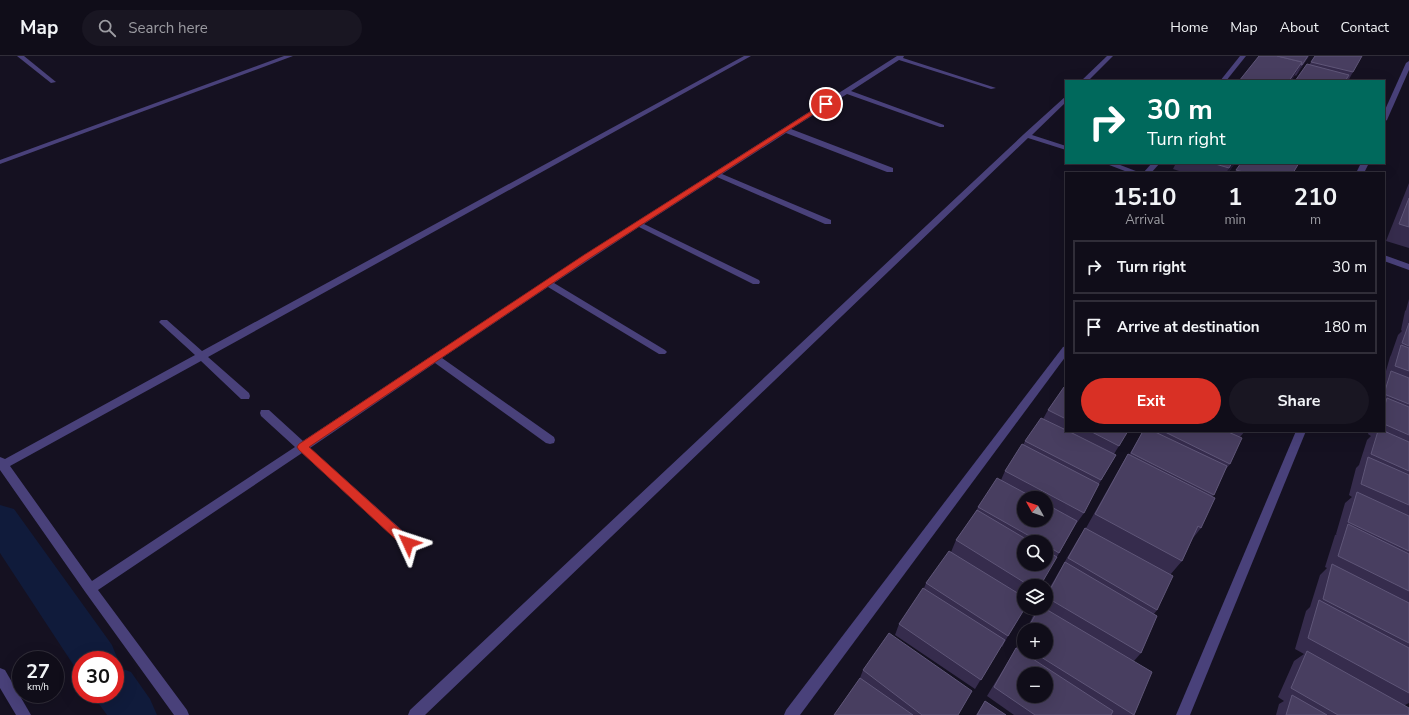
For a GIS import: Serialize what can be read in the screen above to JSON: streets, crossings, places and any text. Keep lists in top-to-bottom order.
{
  "north": "top left",
  "page": {
    "header": "Map",
    "search": "Search here",
    "nav": [
      "Home",
      "Map",
      "About",
      "Contact"
    ],
    "turn": ["30 m", "Turn right"],
    "eta": [
      "15:10",
      "Arrival",
      "1",
      "min",
      "210",
      "m"
    ],
    "list": [
      {
        "name": "Turn right",
        "value": "30 m"
      },
      {
        "name": "Arrive at destination",
        "value": "180 m"
      }
    ],
    "buttons": ["Exit", "Share"],
    "map_buttons": ["+", "−"],
    "speed": "27 km/h",
    "limit": "30"
  }
}
